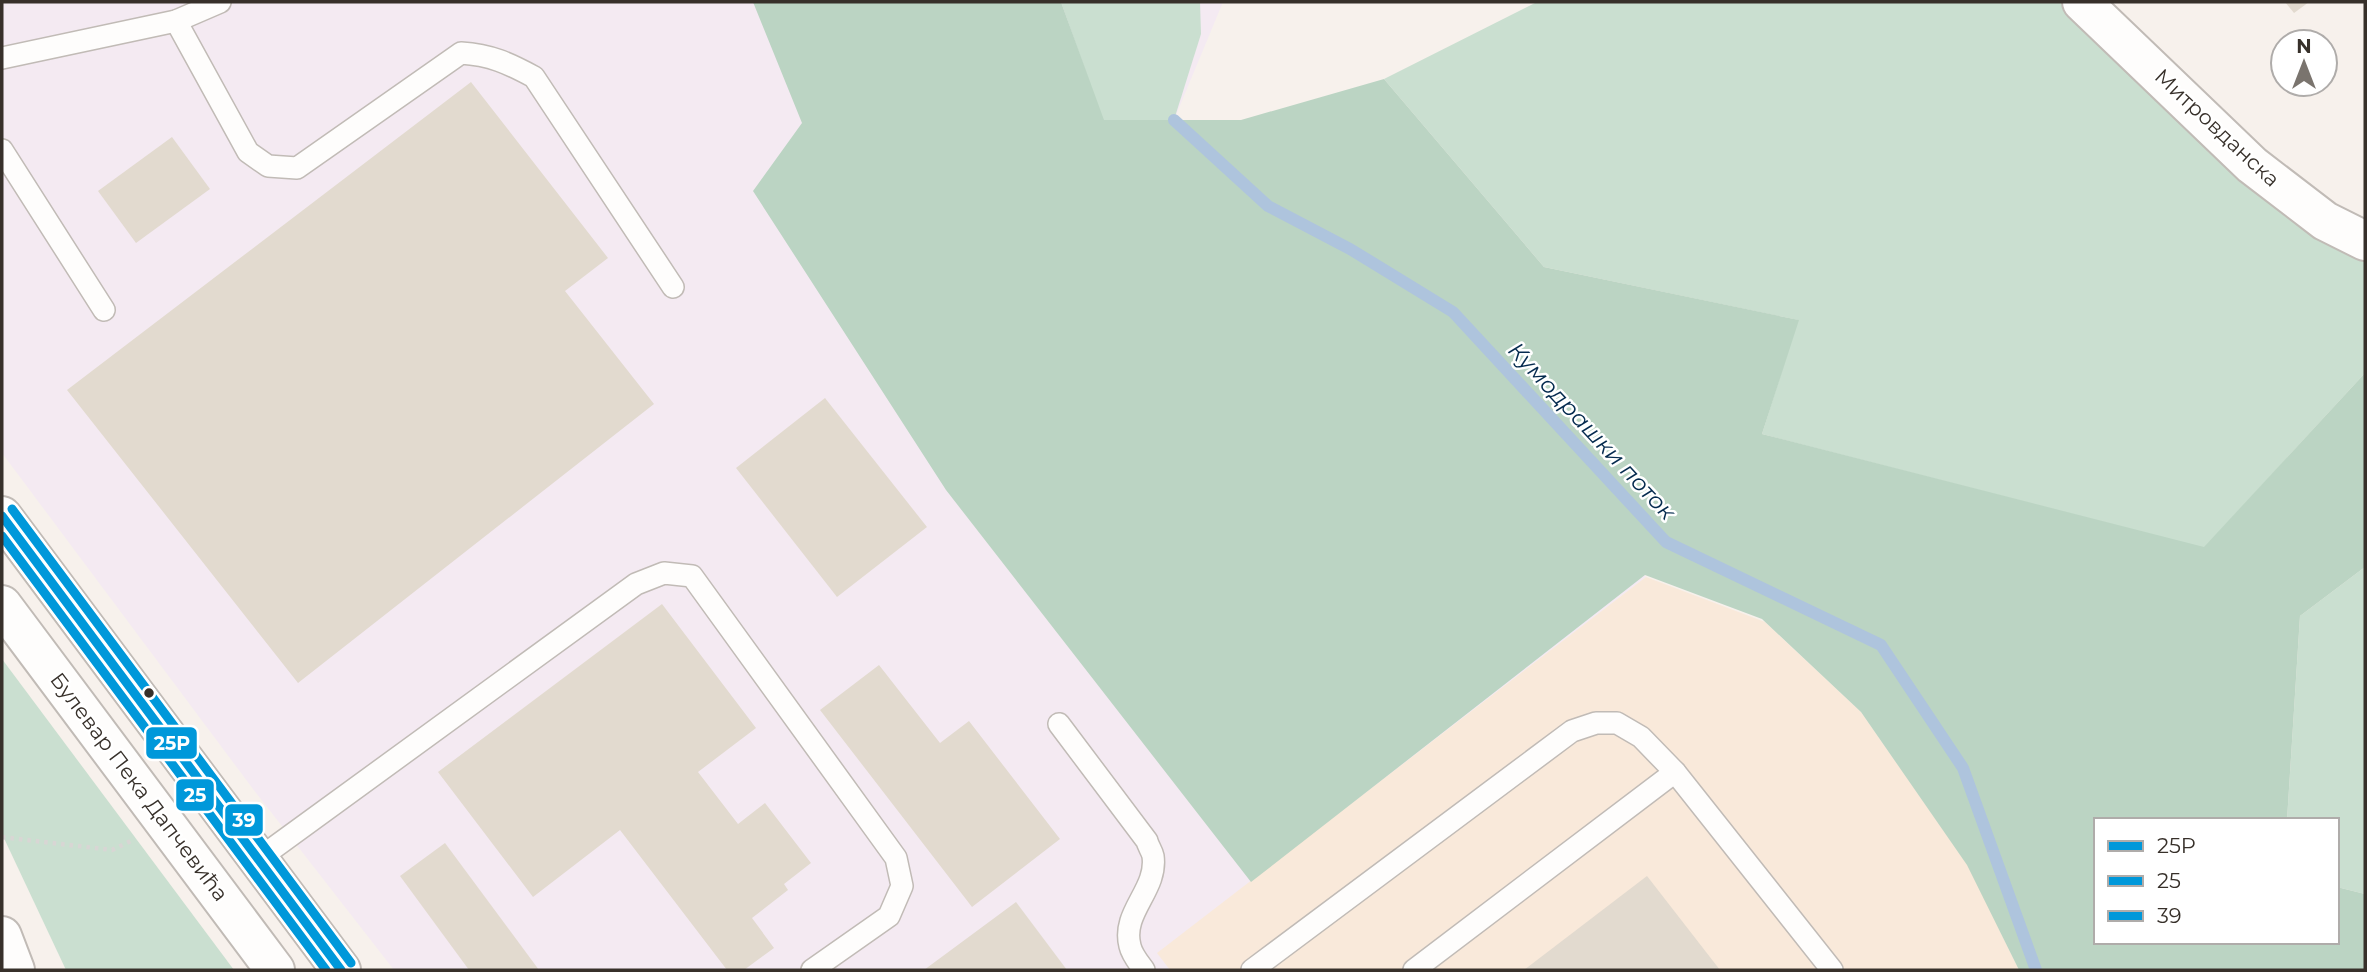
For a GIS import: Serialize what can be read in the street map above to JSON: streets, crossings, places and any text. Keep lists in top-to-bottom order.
{
  "streets": {
    "street": ["Митровданска", "Булевар Пека Дапчевића"]
  },
  "water": ["Кумодрашки поток"],
  "lines": ["transit line 39", "transit line 25P", "transit line 25"],
  "legend": ["25P", "25", "39"],
  "north": "top"
}
